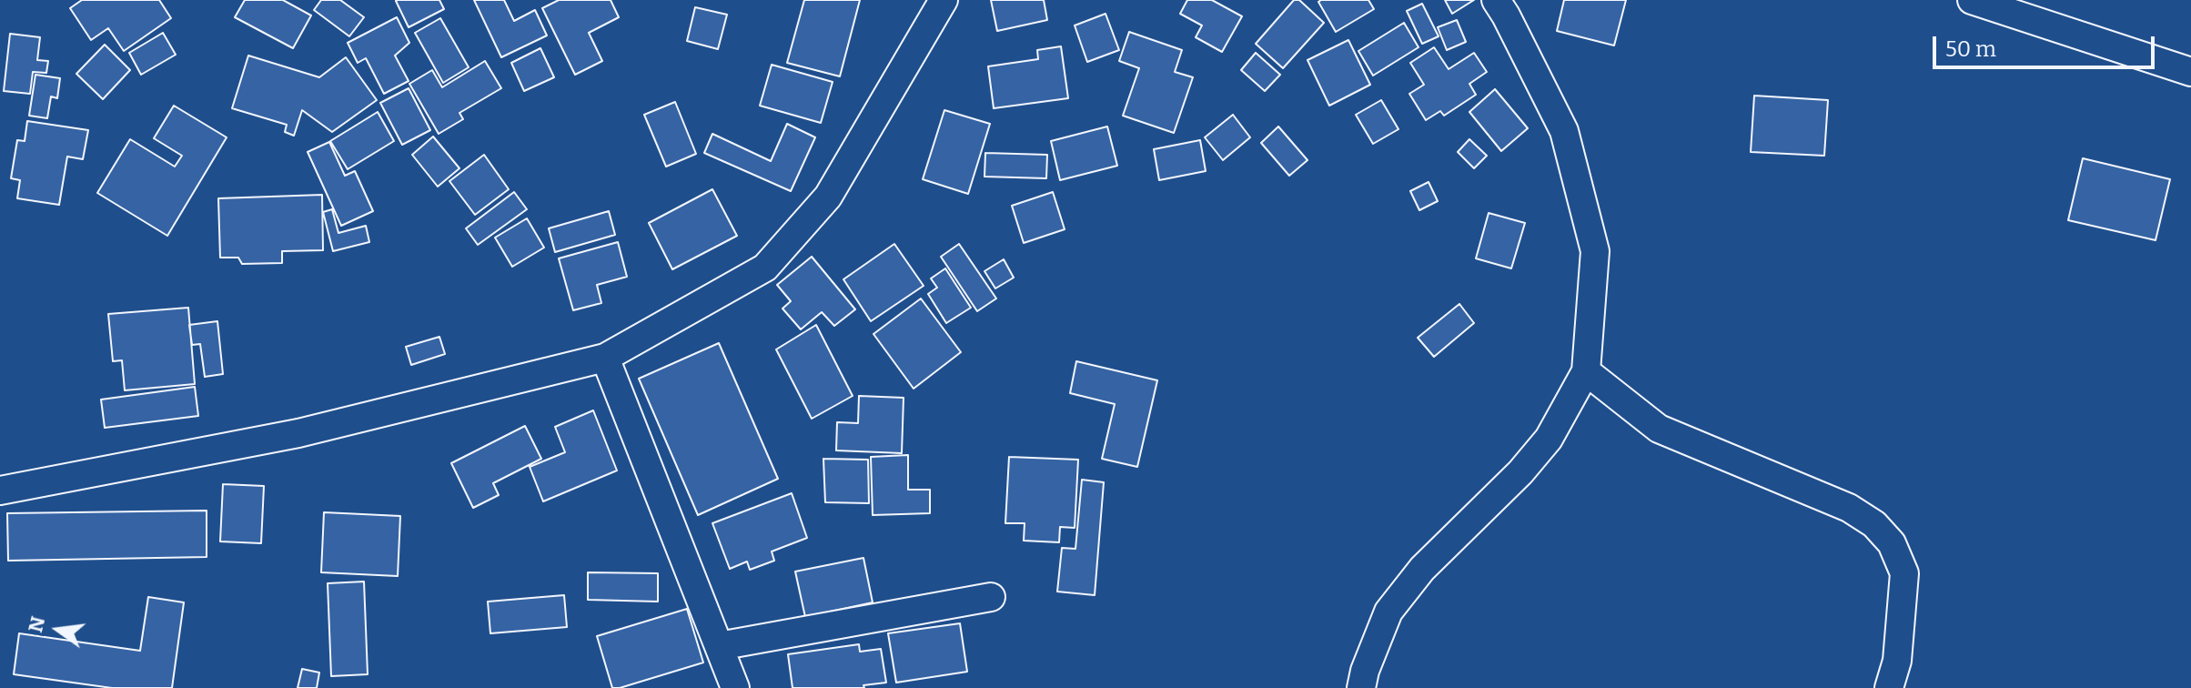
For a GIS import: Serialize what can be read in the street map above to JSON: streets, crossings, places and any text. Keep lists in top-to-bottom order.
{
  "scale_bar": "50 m",
  "north": "left"
}
